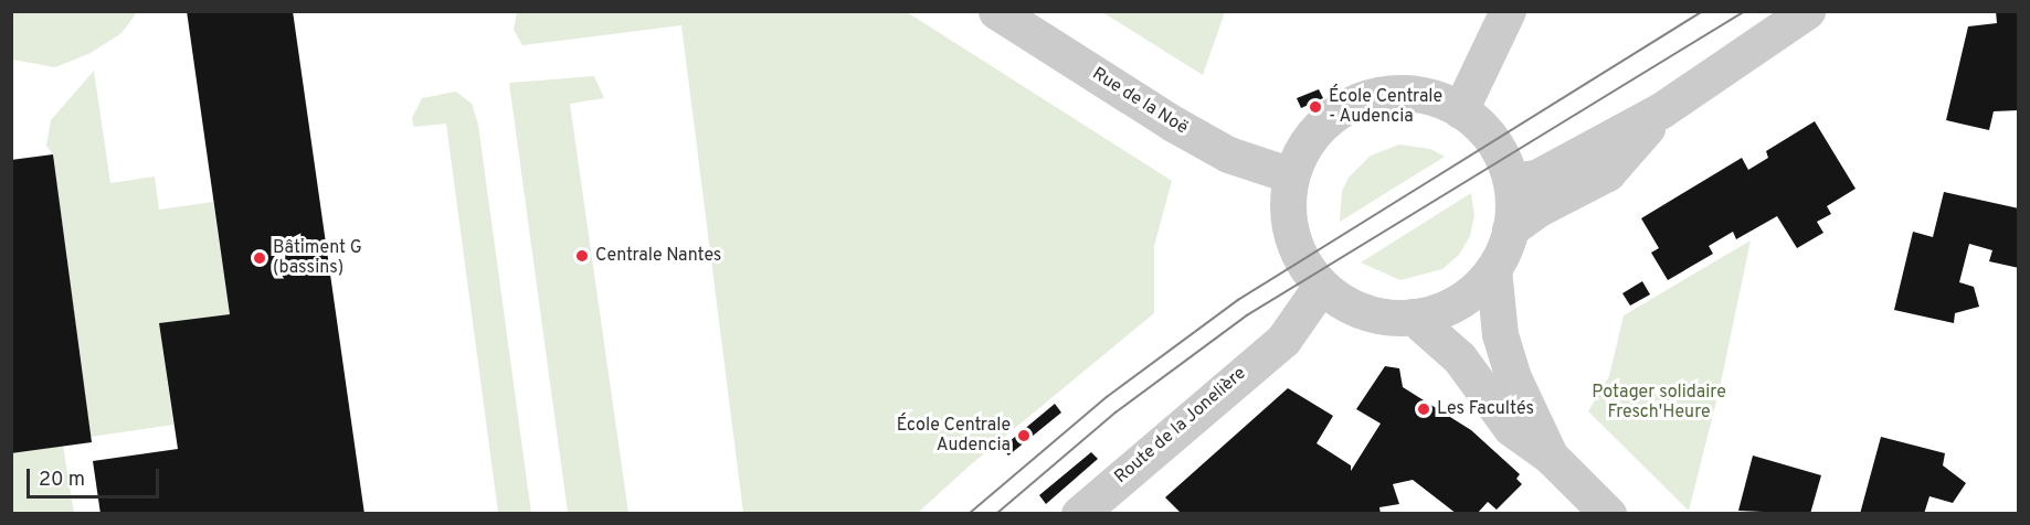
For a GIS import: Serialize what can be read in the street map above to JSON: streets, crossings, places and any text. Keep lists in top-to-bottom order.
{
  "streets": {
    "street": ["Rue de la Noë", "Route de la Jonelière"]
  },
  "crossings": [
    ["Rue de la Noë", "Route de la Jonelière"]
  ],
  "parks": ["Potager solidaire Fresch'Heure"],
  "places": [
    "École Centrale - Audencia",
    "Centrale Nantes",
    "Bâtiment G (bassins)",
    "Les Facultés",
    "École Centrale Audencia"
  ],
  "scale_bar": "20 m"
}
